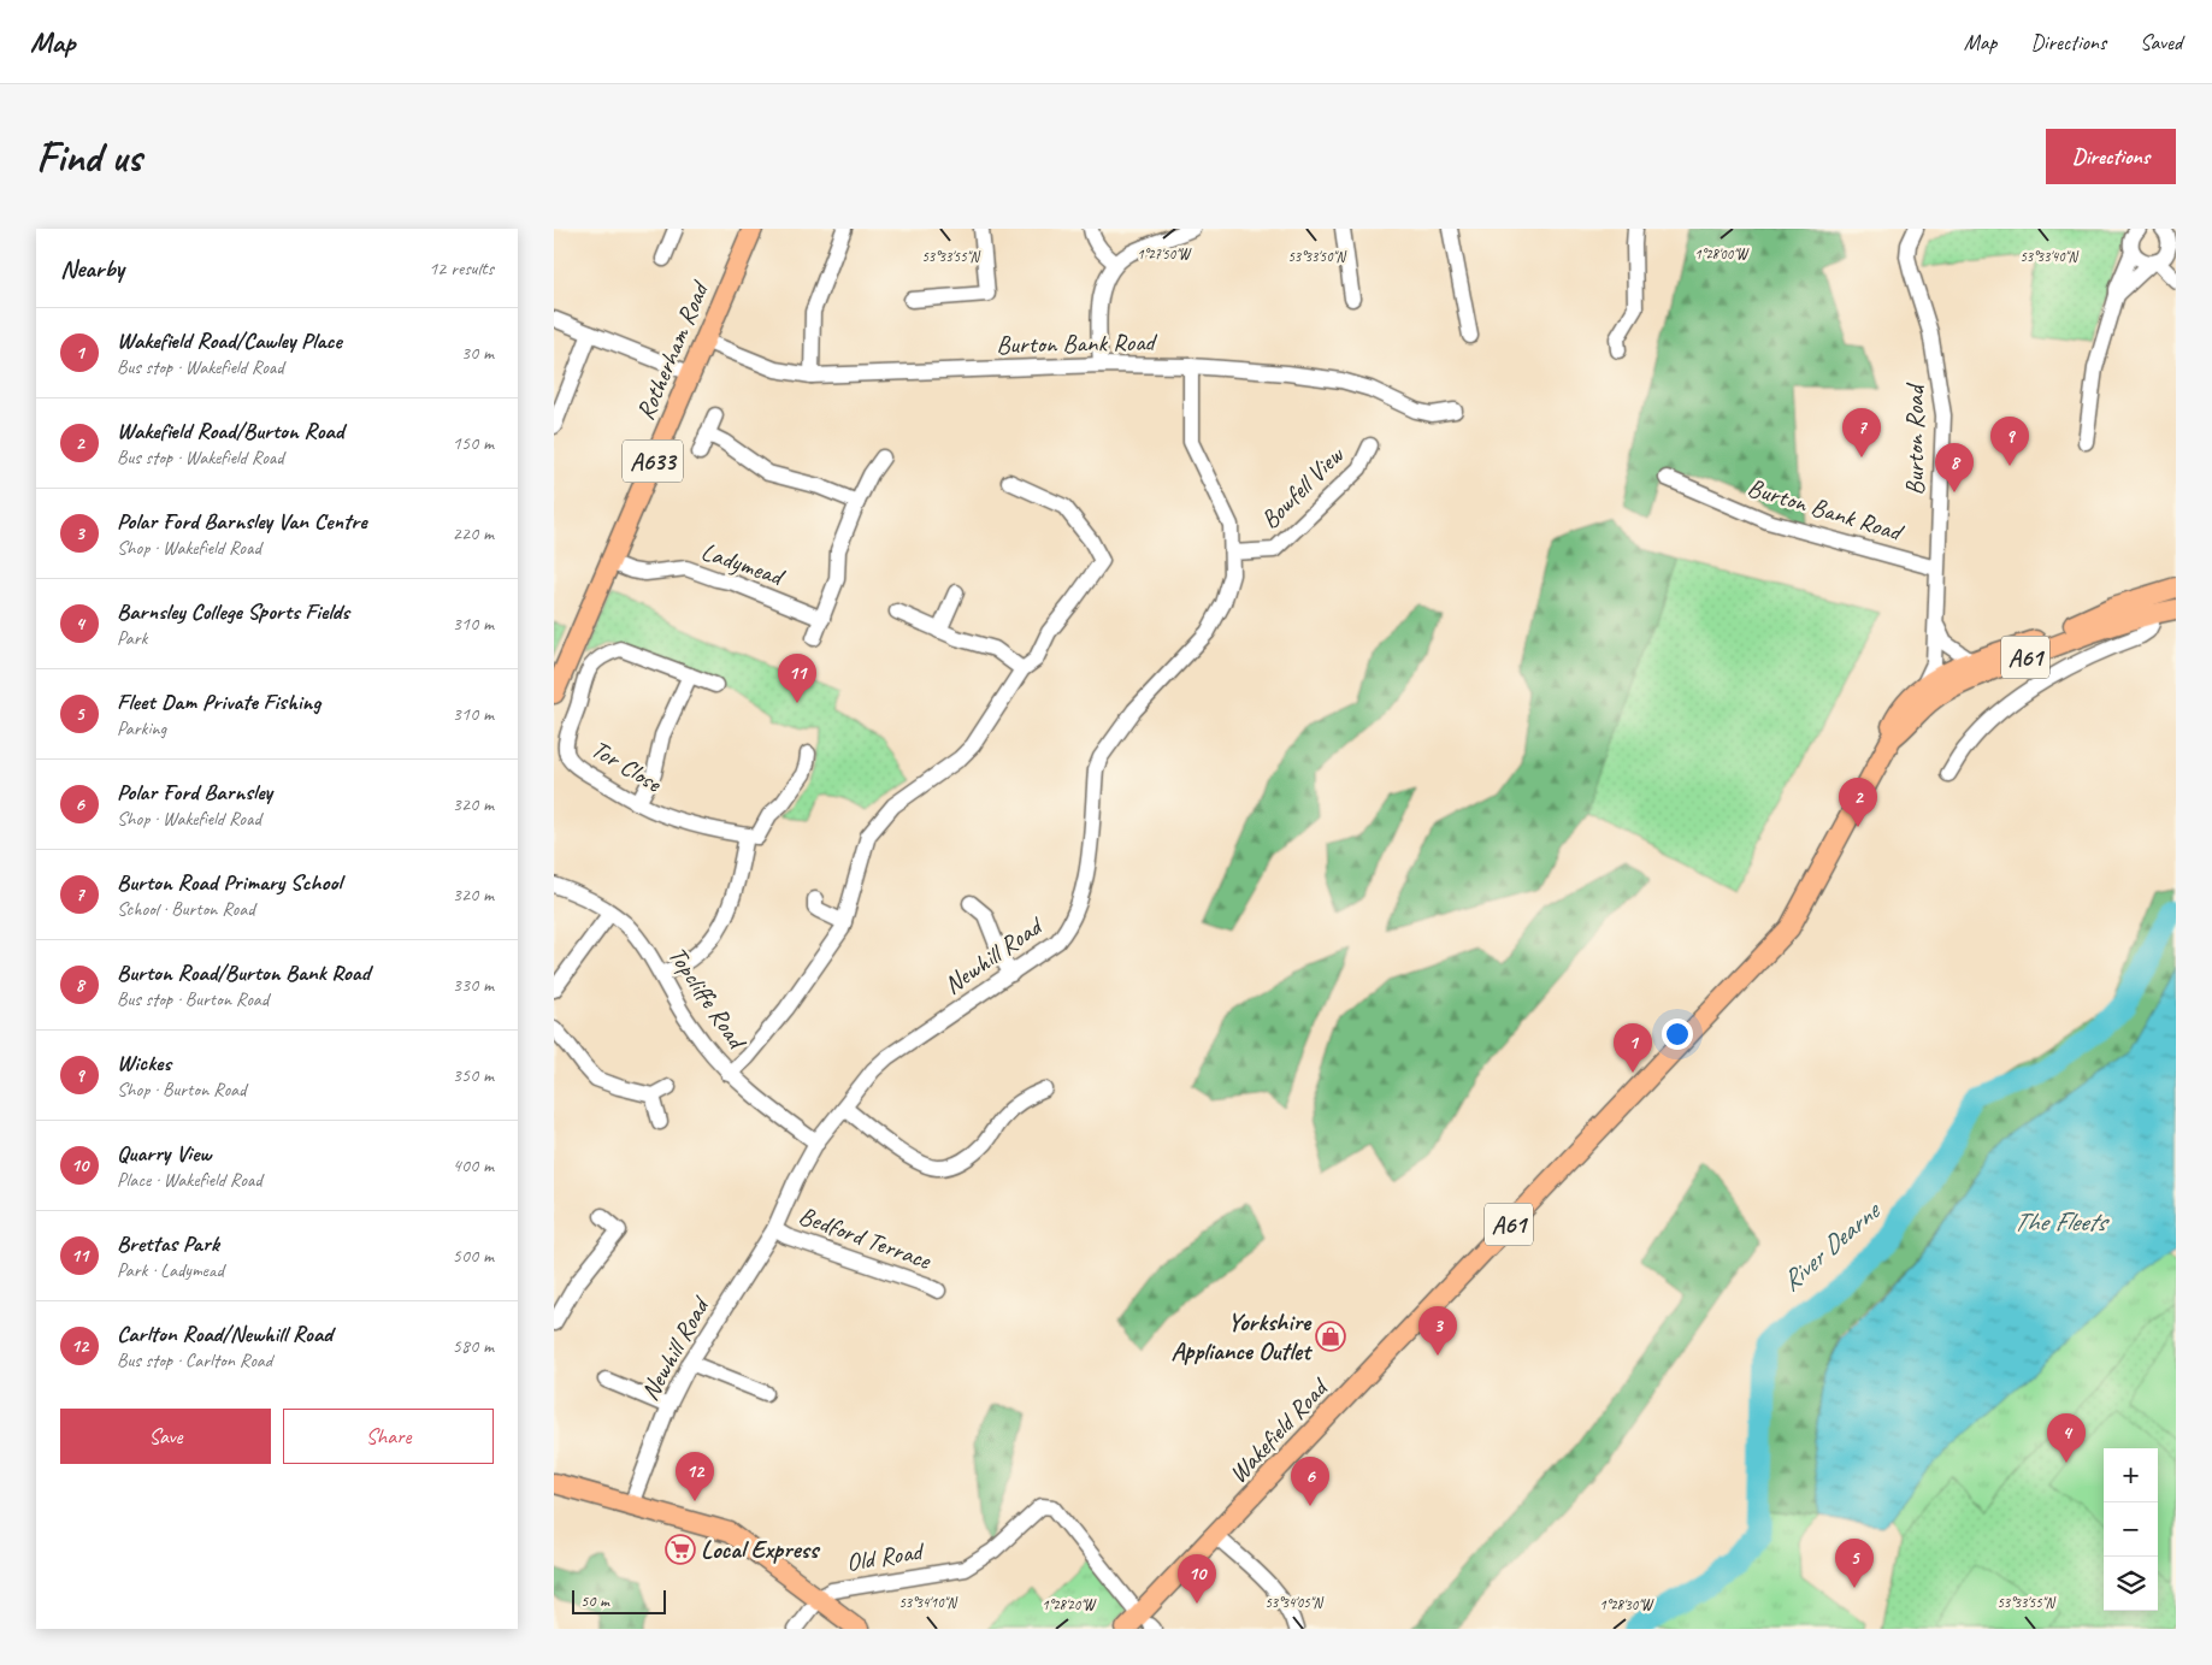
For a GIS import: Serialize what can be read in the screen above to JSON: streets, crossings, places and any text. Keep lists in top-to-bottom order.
{
  "streets": {
    "main road": [
      "Rotherham Road",
      "A633",
      "A61",
      "Wakefield Road"
    ],
    "street": [
      "Burton Bank Road",
      "Burton Road",
      "Bowfell View",
      "Ladymead",
      "Tor Close",
      "Newhill Road",
      "Topcliffe Road",
      "Bedford Terrace",
      "Old Road"
    ]
  },
  "crossings": [
    ["Burton Bank Road", "Rotherham Road"],
    ["Burton Bank Road", "Burton Road"],
    ["Burton Bank Road", "Newhill Road"],
    ["Rotherham Road", "Ladymead"],
    ["Burton Road", "A61"],
    ["Bowfell View", "Newhill Road"],
    ["A61", "Wakefield Road"],
    ["Newhill Road", "Topcliffe Road"],
    ["Newhill Road", "Bedford Terrace"],
    ["Wakefield Road", "Old Road"]
  ],
  "water": ["The Fleets", "River Dearne"],
  "places": {
    "shop": ["Yorkshire Appliance Outlet"],
    "supermarket": ["Local Express"]
  },
  "scale_bar": "50 m",
  "page": {
    "header": "Map",
    "nav": ["Map", "Directions", "Saved"],
    "buttons": [
      "Directions",
      ["Save", "Share"]
    ],
    "title": "Find us",
    "heading": ["Nearby", "12 results"],
    "list": [
      {
        "mark": "1",
        "name": "Wakefield Road/Cawley Place",
        "note": "Bus stop · Wakefield Road",
        "value": "30 m"
      },
      {
        "mark": "2",
        "name": "Wakefield Road/Burton Road",
        "note": "Bus stop · Wakefield Road",
        "value": "150 m"
      },
      {
        "mark": "3",
        "name": "Polar Ford Barnsley Van Centre",
        "note": "Shop · Wakefield Road",
        "value": "220 m"
      },
      {
        "mark": "4",
        "name": "Barnsley College Sports Fields",
        "note": "Park",
        "value": "310 m"
      },
      {
        "mark": "5",
        "name": "Fleet Dam Private Fishing",
        "note": "Parking",
        "value": "310 m"
      },
      {
        "mark": "6",
        "name": "Polar Ford Barnsley",
        "note": "Shop · Wakefield Road",
        "value": "320 m"
      },
      {
        "mark": "7",
        "name": "Burton Road Primary School",
        "note": "School · Burton Road",
        "value": "320 m"
      },
      {
        "mark": "8",
        "name": "Burton Road/Burton Bank Road",
        "note": "Bus stop · Burton Road",
        "value": "330 m"
      },
      {
        "mark": "9",
        "name": "Wickes",
        "note": "Shop · Burton Road",
        "value": "350 m"
      },
      {
        "mark": "10",
        "name": "Quarry View",
        "note": "Place · Wakefield Road",
        "value": "400 m"
      },
      {
        "mark": "11",
        "name": "Brettas Park",
        "note": "Park · Ladymead",
        "value": "500 m"
      },
      {
        "mark": "12",
        "name": "Carlton Road/Newhill Road",
        "note": "Bus stop · Carlton Road",
        "value": "580 m"
      }
    ],
    "pins": [
      "7",
      "9",
      "8",
      "11",
      "2",
      "1",
      "3",
      "4",
      "12",
      "6",
      "5",
      "10"
    ],
    "map_buttons": ["+", "−"],
    "scale": "50 m"
  },
  "coordinates": [
    "1°27'50\"W",
    "1°28'00\"W",
    "53°33'55\"N",
    "53°33'50\"N",
    "53°33'40\"N",
    "53°34'10\"N",
    "53°34'05\"N",
    "1°28'20\"W",
    "1°28'30\"W"
  ]
}
